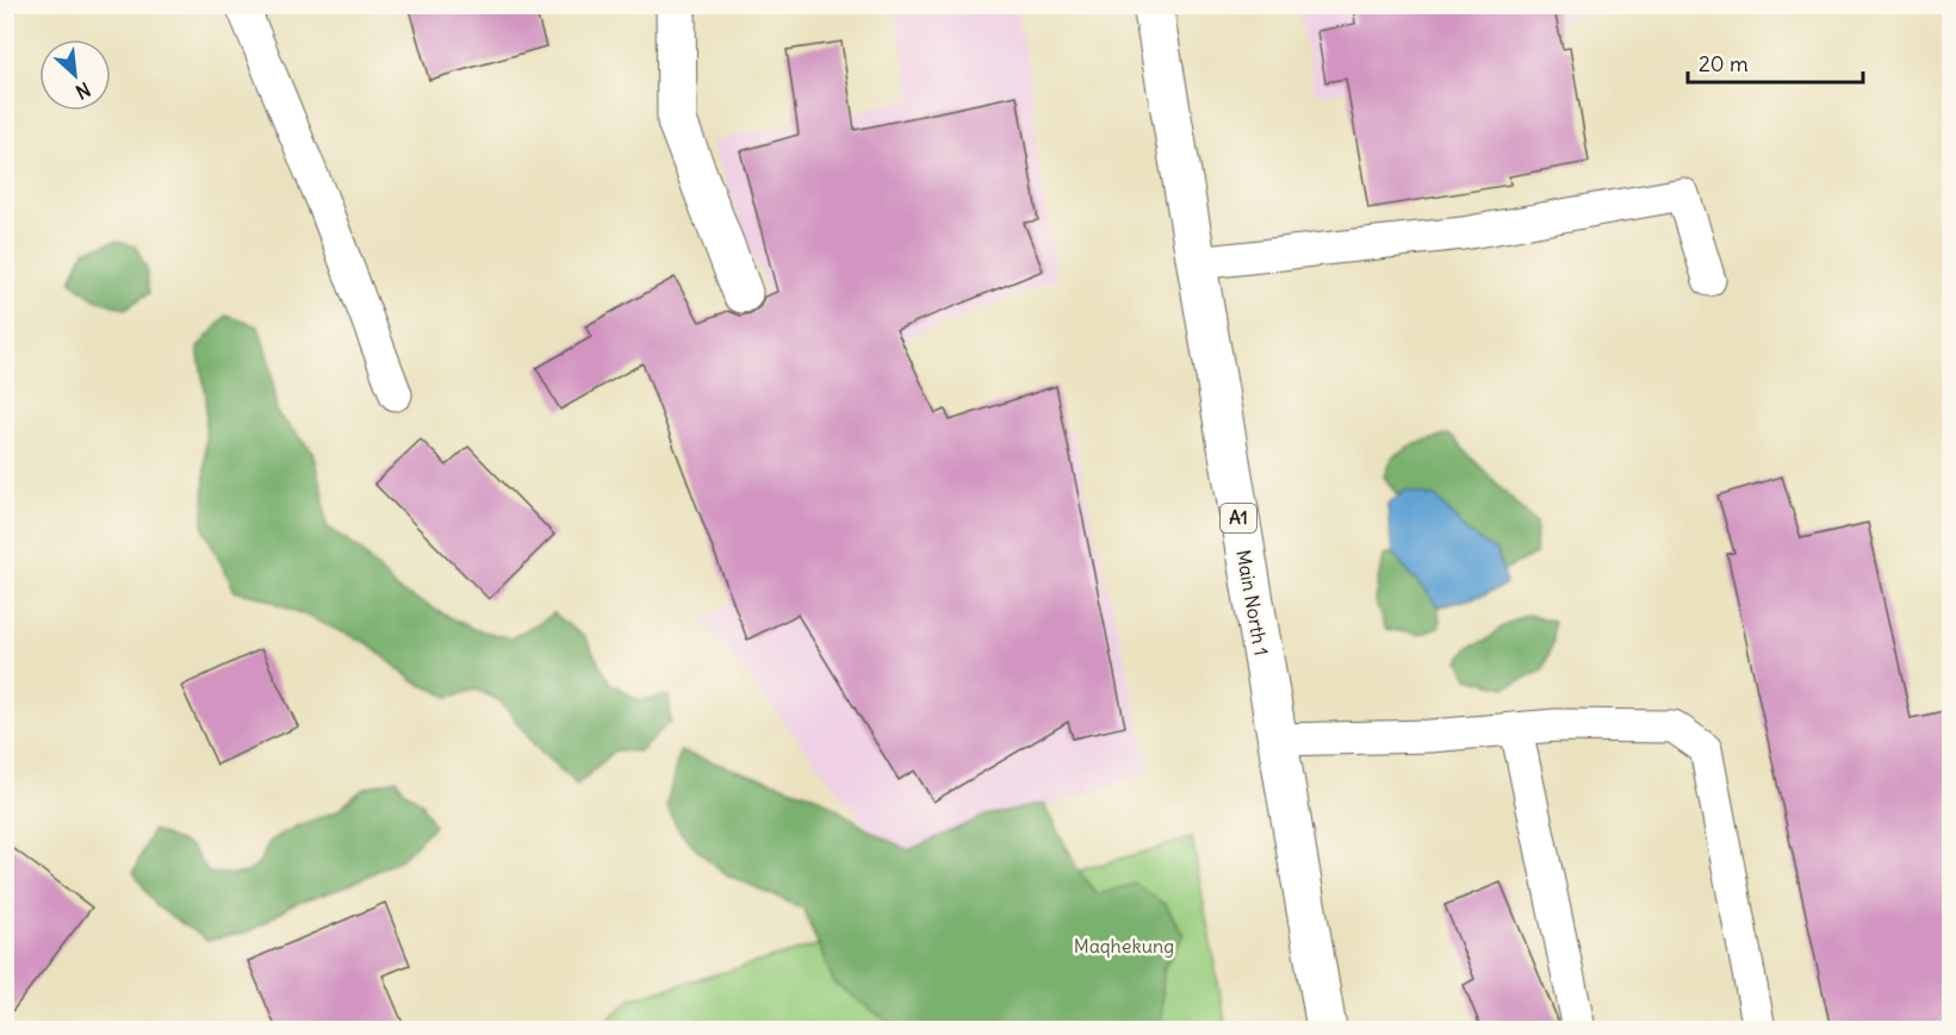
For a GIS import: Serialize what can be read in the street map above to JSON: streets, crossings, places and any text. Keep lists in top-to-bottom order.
{
  "streets": {
    "main road": ["A1", "Main North 1"]
  },
  "parks": ["Maqhekung"],
  "scale_bar": "20 m",
  "north": "bottom right"
}
